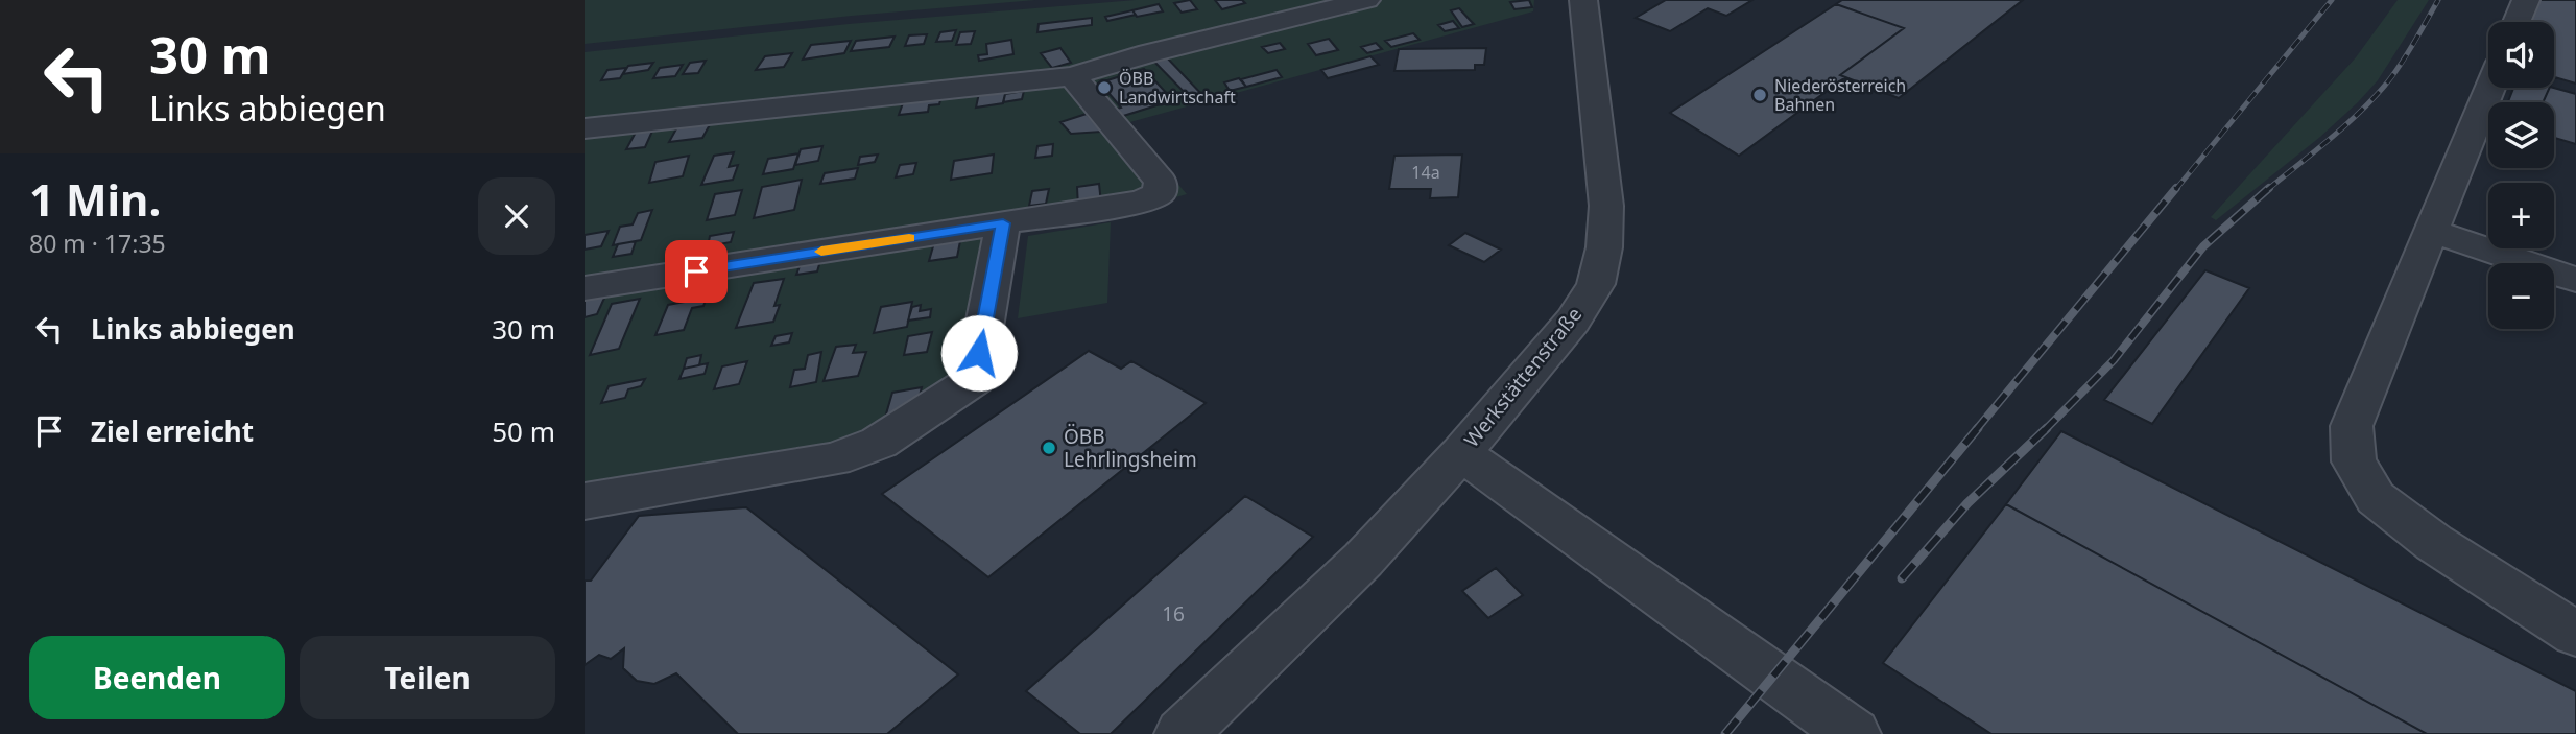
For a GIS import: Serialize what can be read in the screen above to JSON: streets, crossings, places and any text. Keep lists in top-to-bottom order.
{
  "streets": {
    "street": ["Werkstättenstraße"]
  },
  "places": ["ÖBB Landwirtschaft", "Niederösterreich Bahnen", "ÖBB Lehrlingsheim"],
  "house_numbers": ["14a", "16"],
  "page": {
    "turn": ["30 m", "Links abbiegen"],
    "map_buttons": ["+", "−"],
    "heading": ["1 Min.", "80 m · 17:35"],
    "list": [
      {
        "name": "Links abbiegen",
        "value": "30 m"
      },
      {
        "name": "Ziel erreicht",
        "value": "50 m"
      }
    ],
    "buttons": ["Beenden", "Teilen"]
  }
}
